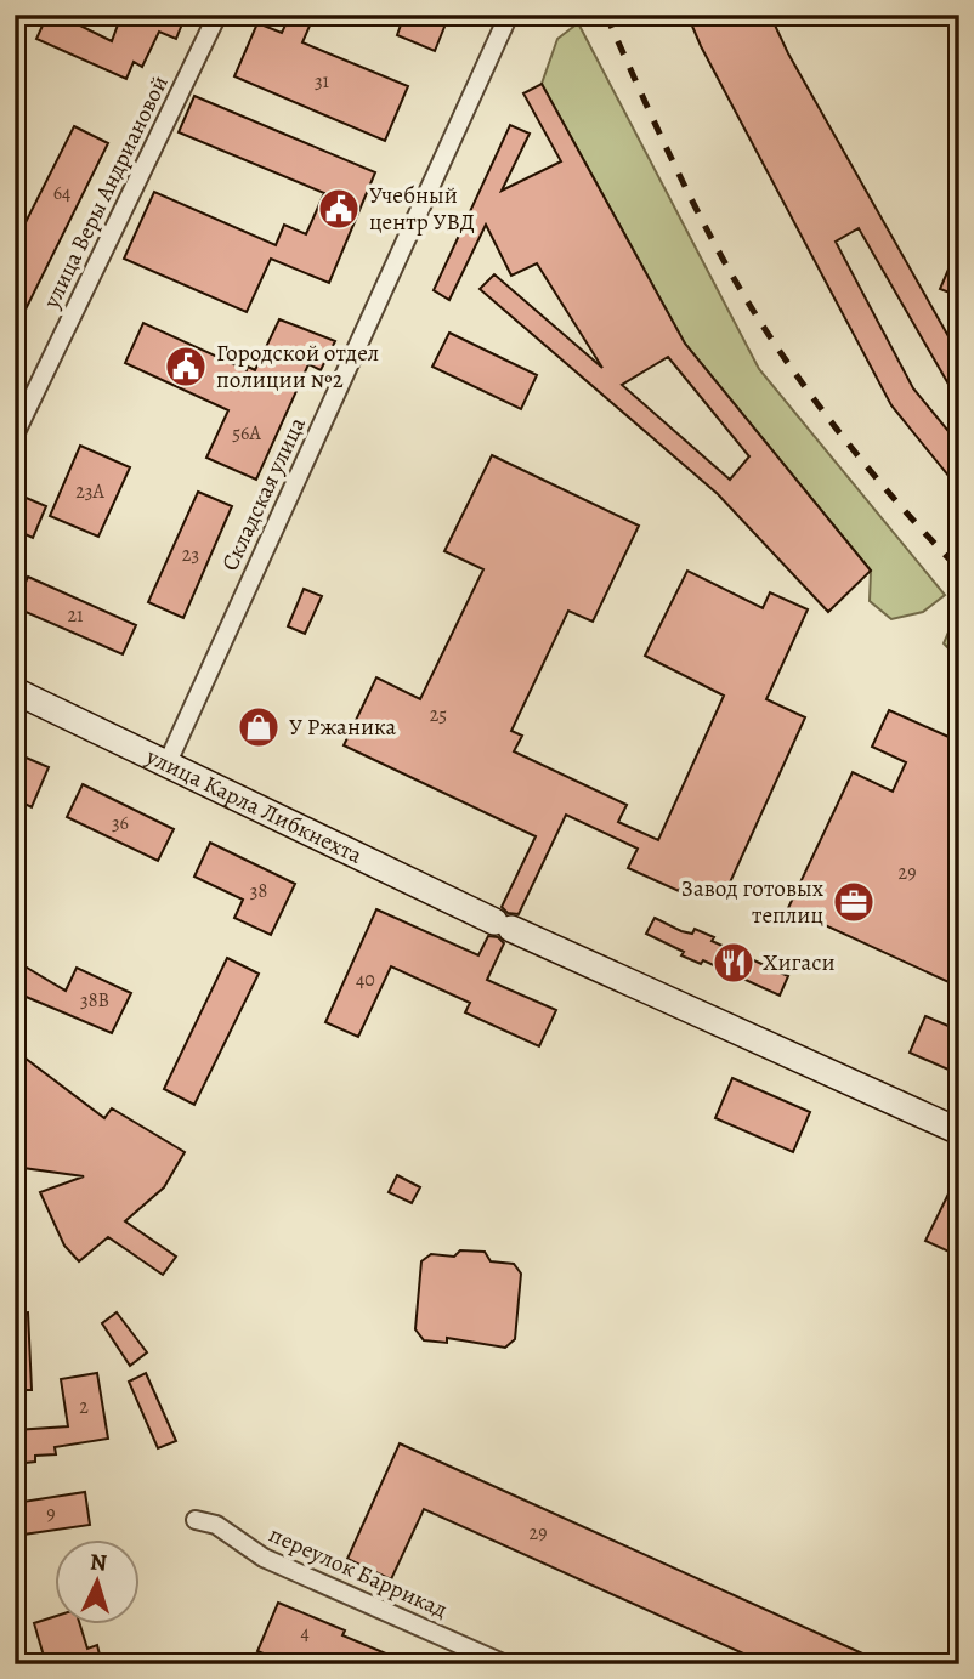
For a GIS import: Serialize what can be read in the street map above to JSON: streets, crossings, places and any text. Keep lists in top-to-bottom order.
{
  "streets": {
    "main road": ["улица Карла Либкнехта"],
    "street": ["улица Веры Андриановой", "Складская улица", "переулок Баррикад"]
  },
  "crossings": [
    ["Складская улица", "улица Карла Либкнехта"]
  ],
  "places": {
    "public building": ["Учебный центр УВД", "Городской отдел полиции №2"],
    "shop": ["У Ржаника"],
    "office": ["Завод готовых теплиц"],
    "restaurant": ["Хигаси"]
  },
  "house_numbers": [
    "31",
    "64",
    "56А",
    "23А",
    "23",
    "21",
    "25",
    "36",
    "29",
    "38",
    "40",
    "38В",
    "2",
    "9",
    "29",
    "4"
  ],
  "north": "top"
}
